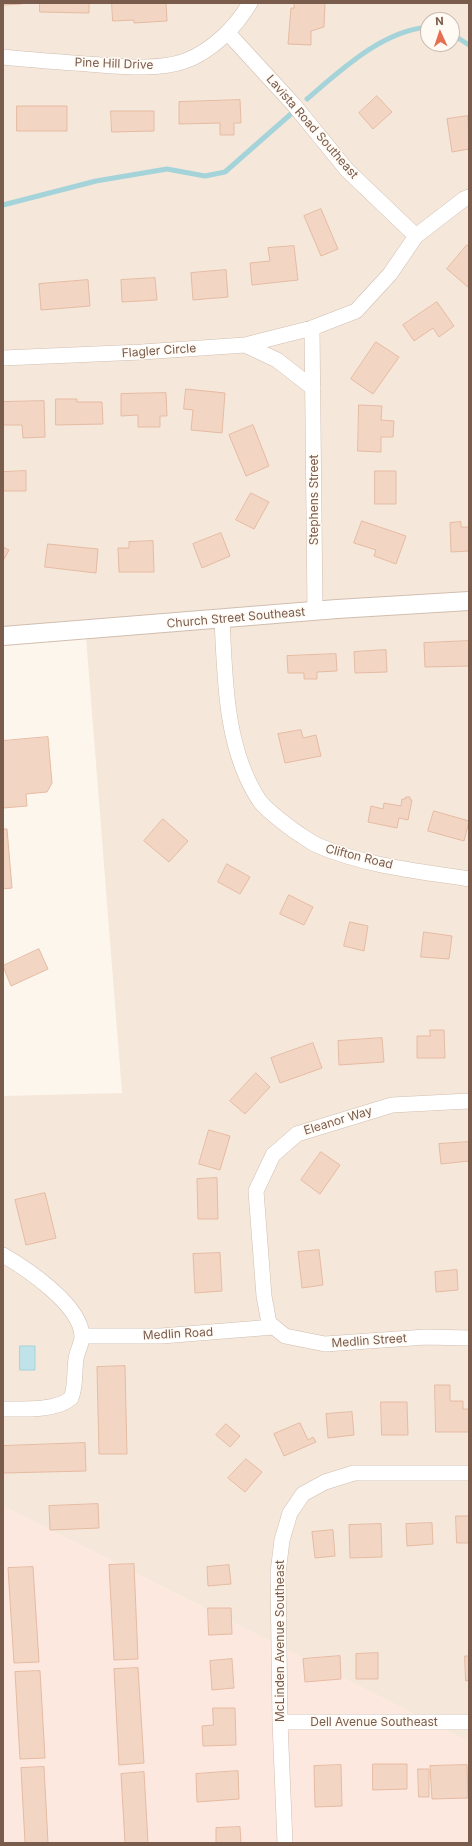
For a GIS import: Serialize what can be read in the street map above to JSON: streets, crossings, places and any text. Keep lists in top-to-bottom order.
{
  "streets": {
    "street": [
      "Pine Hill Drive",
      "Lavista Road Southeast",
      "Flagler Circle",
      "Stephens Street",
      "Church Street Southeast",
      "Clifton Road",
      "Eleanor Way",
      "Medlin Road",
      "Medlin Street",
      "McLinden Avenue Southeast",
      "Dell Avenue Southeast"
    ]
  },
  "crossings": [
    ["Pine Hill Drive", "Lavista Road Southeast"],
    ["Flagler Circle", "Stephens Street"],
    ["Stephens Street", "Church Street Southeast"],
    ["Church Street Southeast", "Clifton Road"],
    ["Eleanor Way", "Medlin Road"],
    ["Eleanor Way", "Medlin Street"],
    ["Medlin Road", "Medlin Street"],
    ["McLinden Avenue Southeast", "Dell Avenue Southeast"]
  ],
  "north": "top"
}
